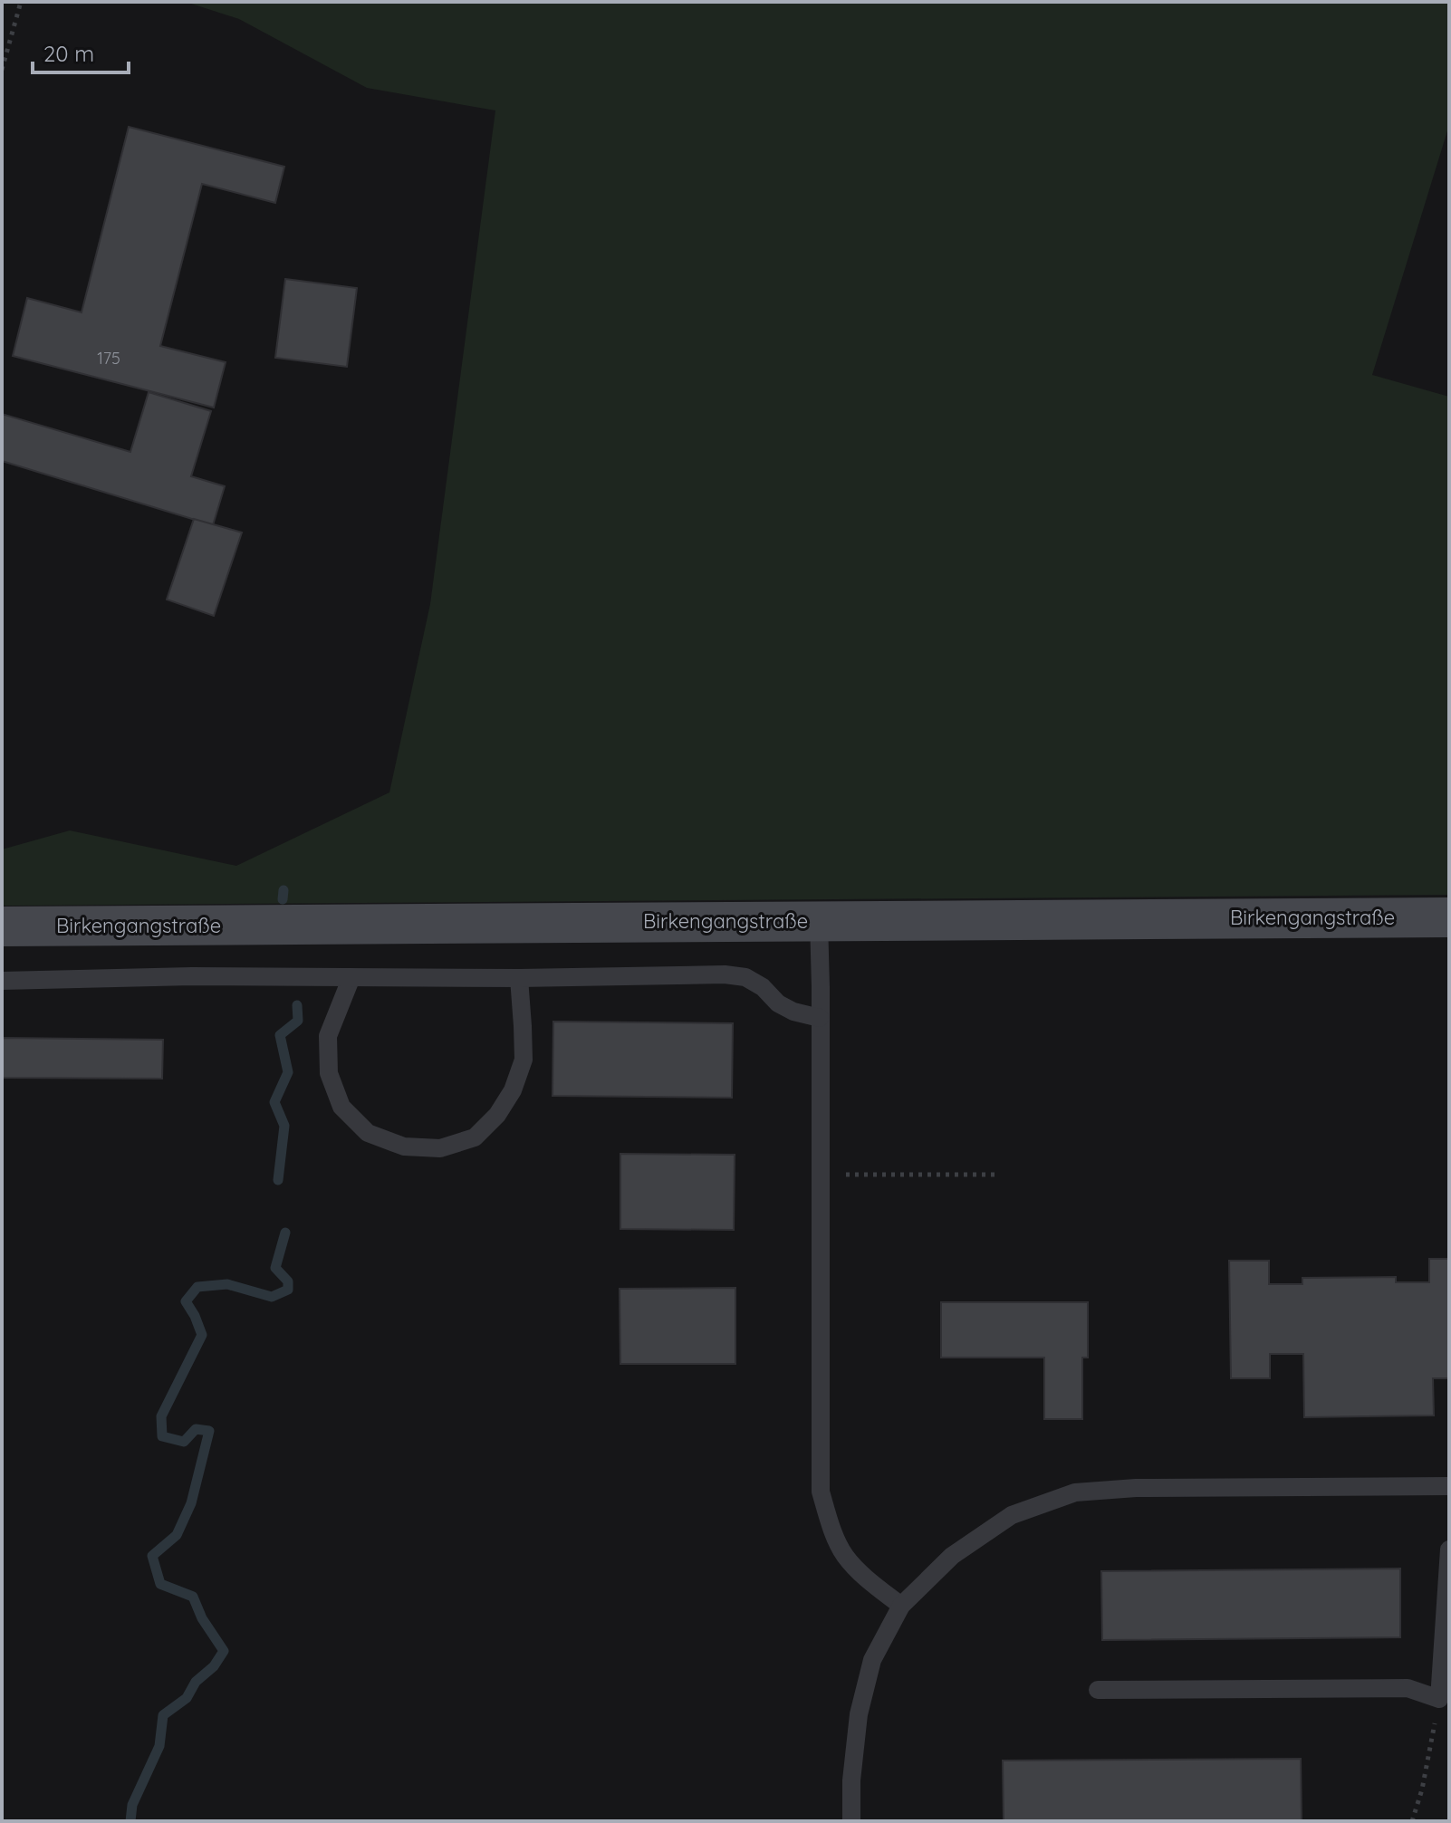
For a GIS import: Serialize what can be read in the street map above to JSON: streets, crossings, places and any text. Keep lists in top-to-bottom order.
{
  "streets": {
    "street": ["Birkengangstraße"]
  },
  "house_numbers": ["175"],
  "scale_bar": "20 m"
}
